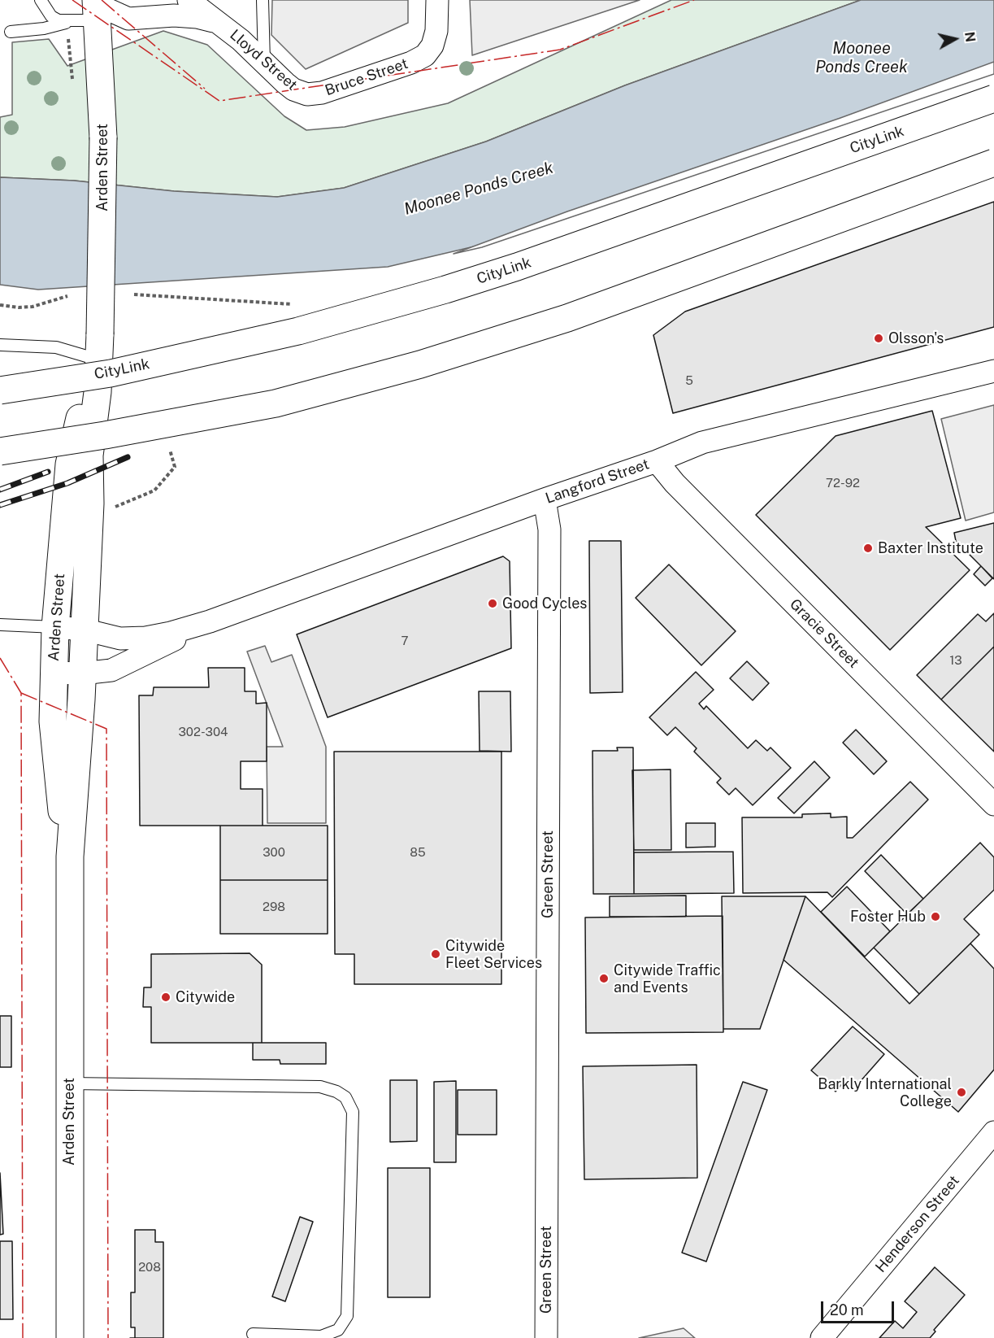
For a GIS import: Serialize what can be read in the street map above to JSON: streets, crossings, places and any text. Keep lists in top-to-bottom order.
{
  "streets": {
    "main road": ["CityLink", "Arden Street"],
    "street": [
      "Lloyd Street",
      "Bruce Street",
      "Langford Street",
      "Gracie Street",
      "Green Street",
      "Henderson Street"
    ]
  },
  "crossings": [
    ["Lloyd Street", "Bruce Street"],
    ["Lloyd Street", "Arden Street"],
    ["Arden Street", "Langford Street"],
    ["Langford Street", "Gracie Street"],
    ["Langford Street", "Green Street"]
  ],
  "water": ["Moonee Ponds Creek"],
  "places": [
    "Olsson's",
    "Baxter Institute",
    "Good Cycles",
    "Foster Hub",
    "Citywide Fleet Services",
    "Citywide Traffic and Events",
    "Citywide",
    "Barkly International College"
  ],
  "house_numbers": [
    "5",
    "72-92",
    "7",
    "13",
    "302-304",
    "300",
    "85",
    "298",
    "208"
  ],
  "scale_bar": "20 m",
  "north": "right"
}
